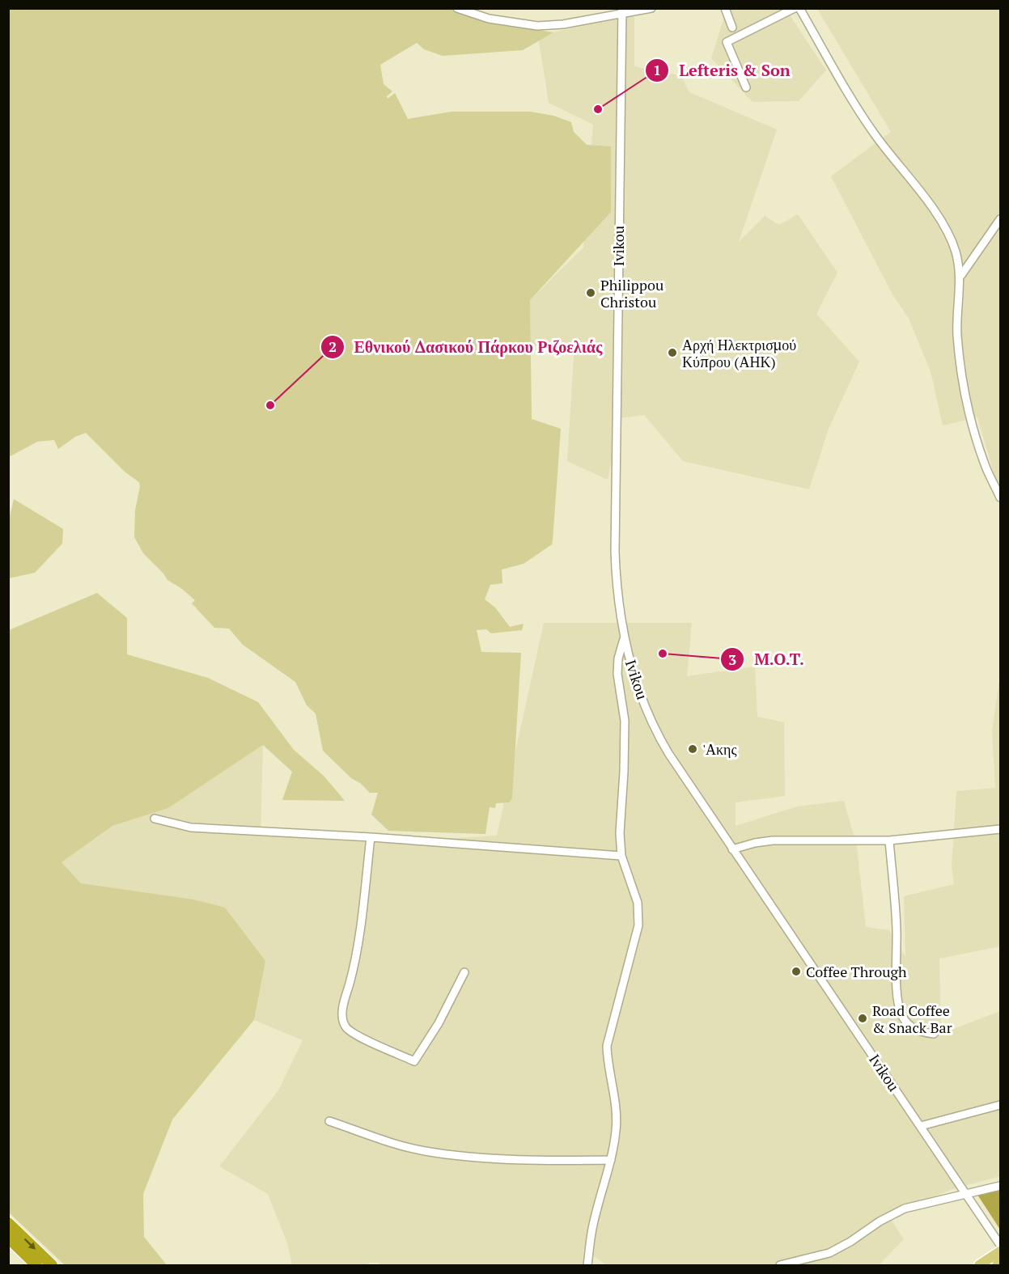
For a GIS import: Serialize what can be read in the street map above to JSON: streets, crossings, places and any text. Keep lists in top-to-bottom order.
{
  "streets": {
    "street": ["Ivikou"]
  },
  "places": [
    "Lefteris & Son",
    "Philippou Christou",
    "Αρχή Ηλεκτρισμού Κύπρου (ΑΗΚ)",
    "Εθνικού Δασικού Πάρκου Ριζοελιάς",
    "M.O.T.",
    "'Ακης",
    "Coffee Through",
    "Road Coffee & Snack Bar"
  ]
}
